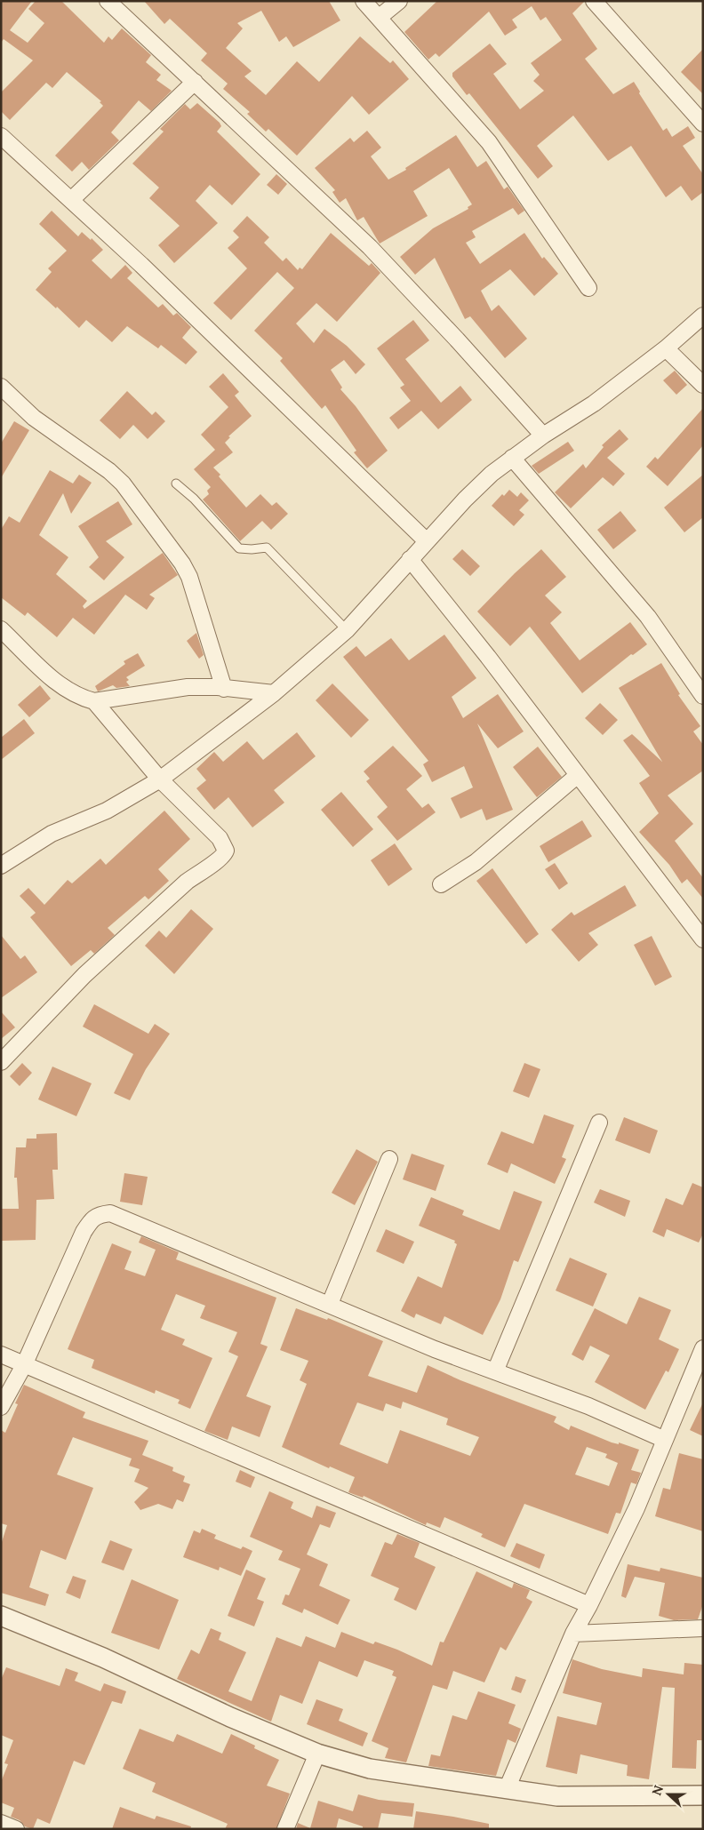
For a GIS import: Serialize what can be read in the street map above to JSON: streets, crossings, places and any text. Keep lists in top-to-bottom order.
{
  "north": "left"
}
